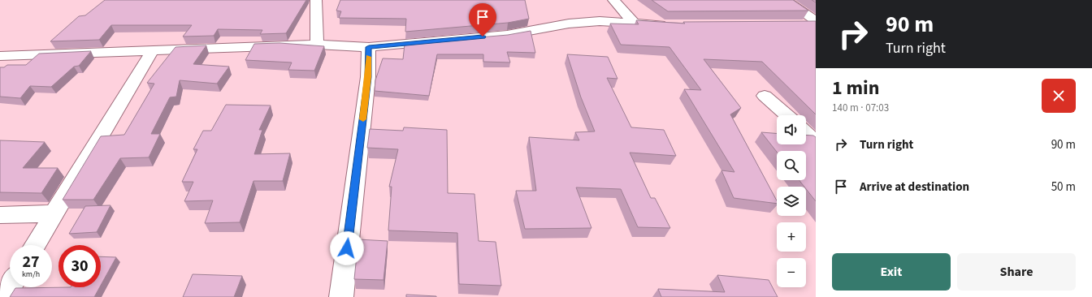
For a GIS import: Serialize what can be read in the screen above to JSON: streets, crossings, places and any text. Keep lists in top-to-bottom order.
{
  "page": {
    "turn": ["90 m", "Turn right"],
    "heading": ["1 min", "140 m · 07:03"],
    "map_buttons": ["+", "−"],
    "list": [
      {
        "name": "Turn right",
        "value": "90 m"
      },
      {
        "name": "Arrive at destination",
        "value": "50 m"
      }
    ],
    "speed": "27 km/h",
    "limit": "30",
    "buttons": ["Exit", "Share"]
  }
}
